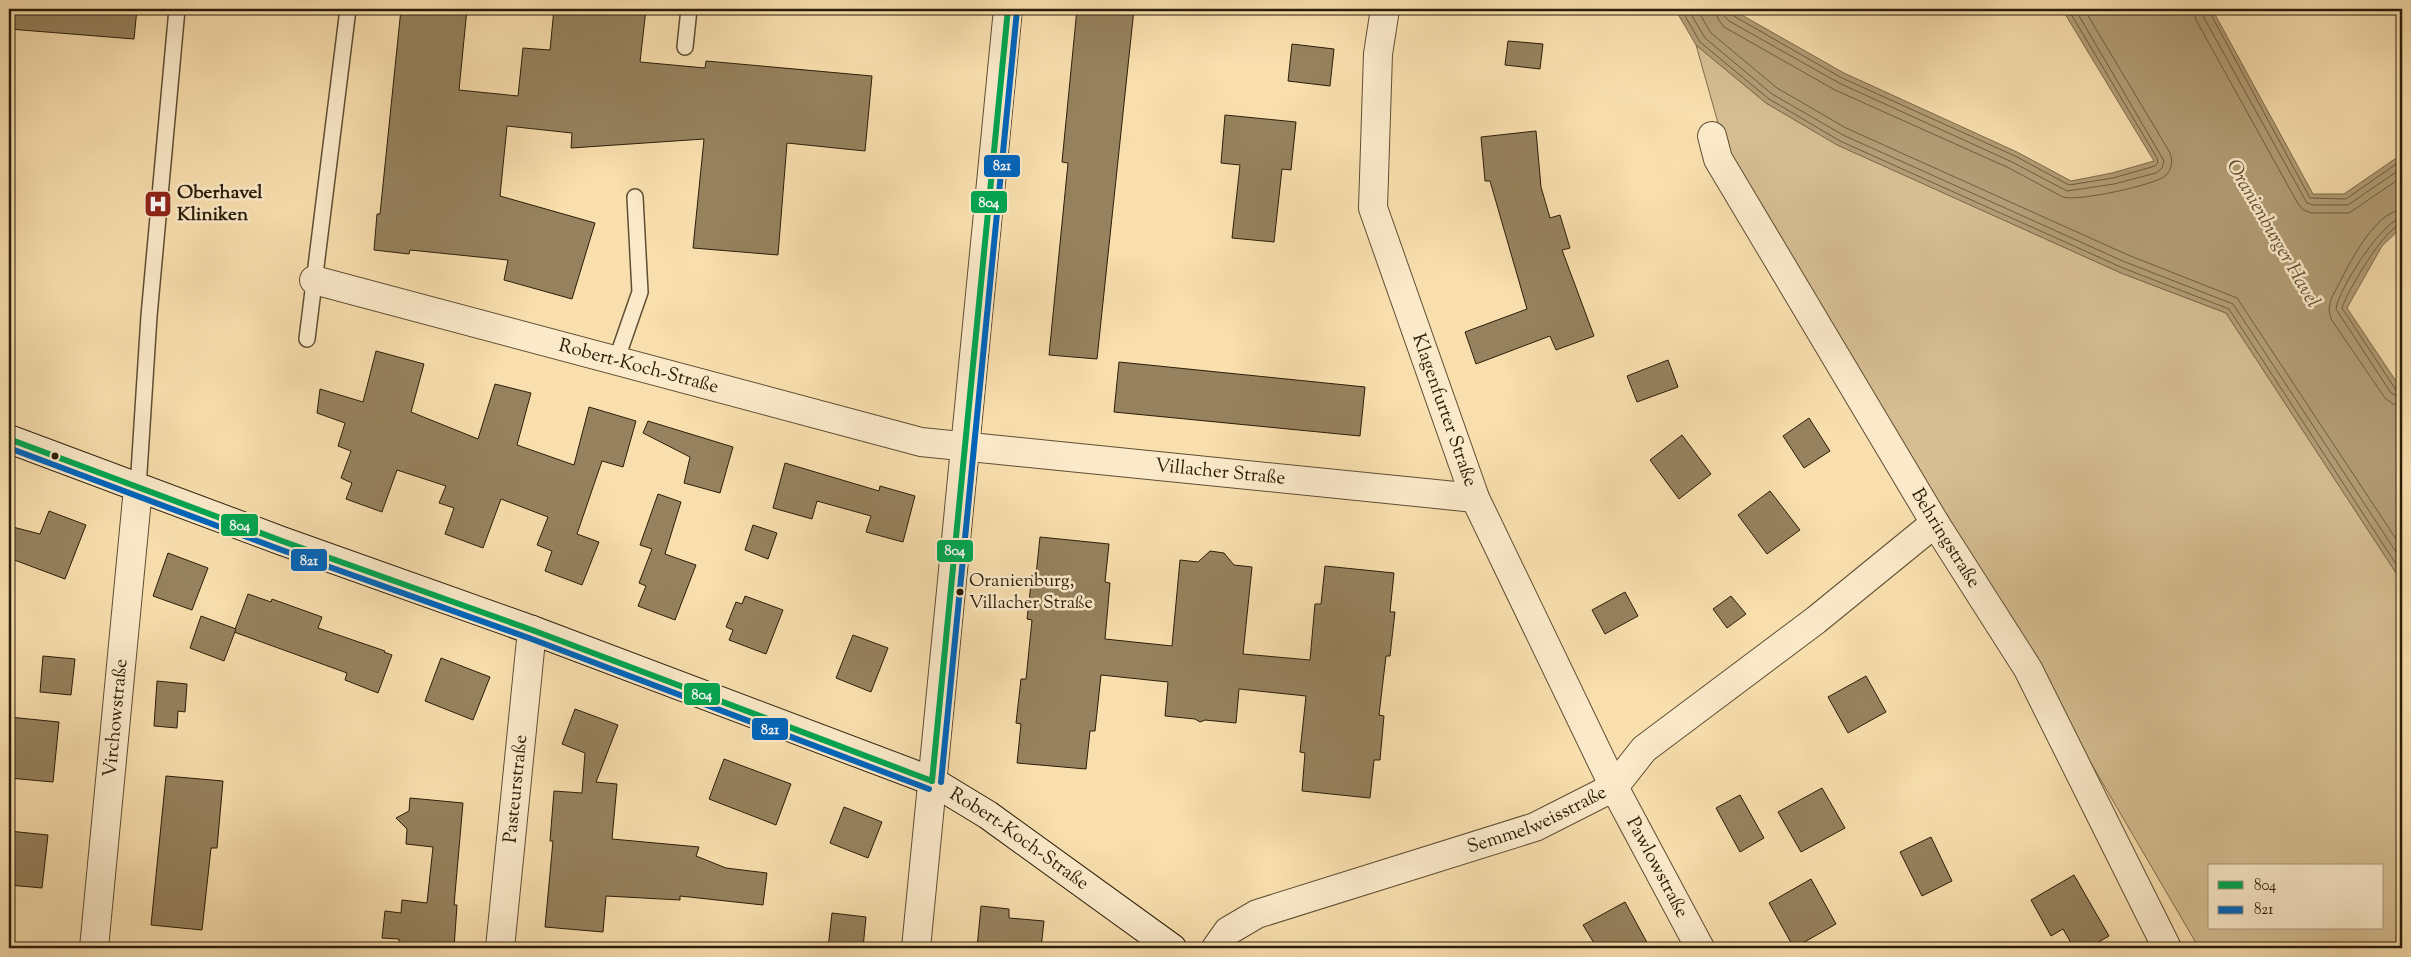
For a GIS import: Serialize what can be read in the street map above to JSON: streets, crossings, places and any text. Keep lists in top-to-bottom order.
{
  "streets": {
    "street": [
      "Robert-Koch-Straße",
      "Klagenfurter Straße",
      "Villacher Straße",
      "Behringstraße",
      "Virchowstraße",
      "Pasteurstraße",
      "Semmelweisstraße",
      "Pawlowstraße"
    ]
  },
  "crossings": [
    ["Robert-Koch-Straße", "Villacher Straße"],
    ["Robert-Koch-Straße", "Virchowstraße"],
    ["Robert-Koch-Straße", "Pasteurstraße"],
    ["Klagenfurter Straße", "Villacher Straße"],
    ["Klagenfurter Straße", "Semmelweisstraße"],
    ["Klagenfurter Straße", "Pawlowstraße"],
    ["Behringstraße", "Semmelweisstraße"],
    ["Semmelweisstraße", "Pawlowstraße"]
  ],
  "water": ["Oranienburger Havel"],
  "places": {
    "hospital": ["Oberhavel Kliniken"],
    "other": ["Oranienburg, Villacher Straße"]
  },
  "lines": ["transit line 804", "transit line 821"],
  "legend": ["804", "821"]
}
